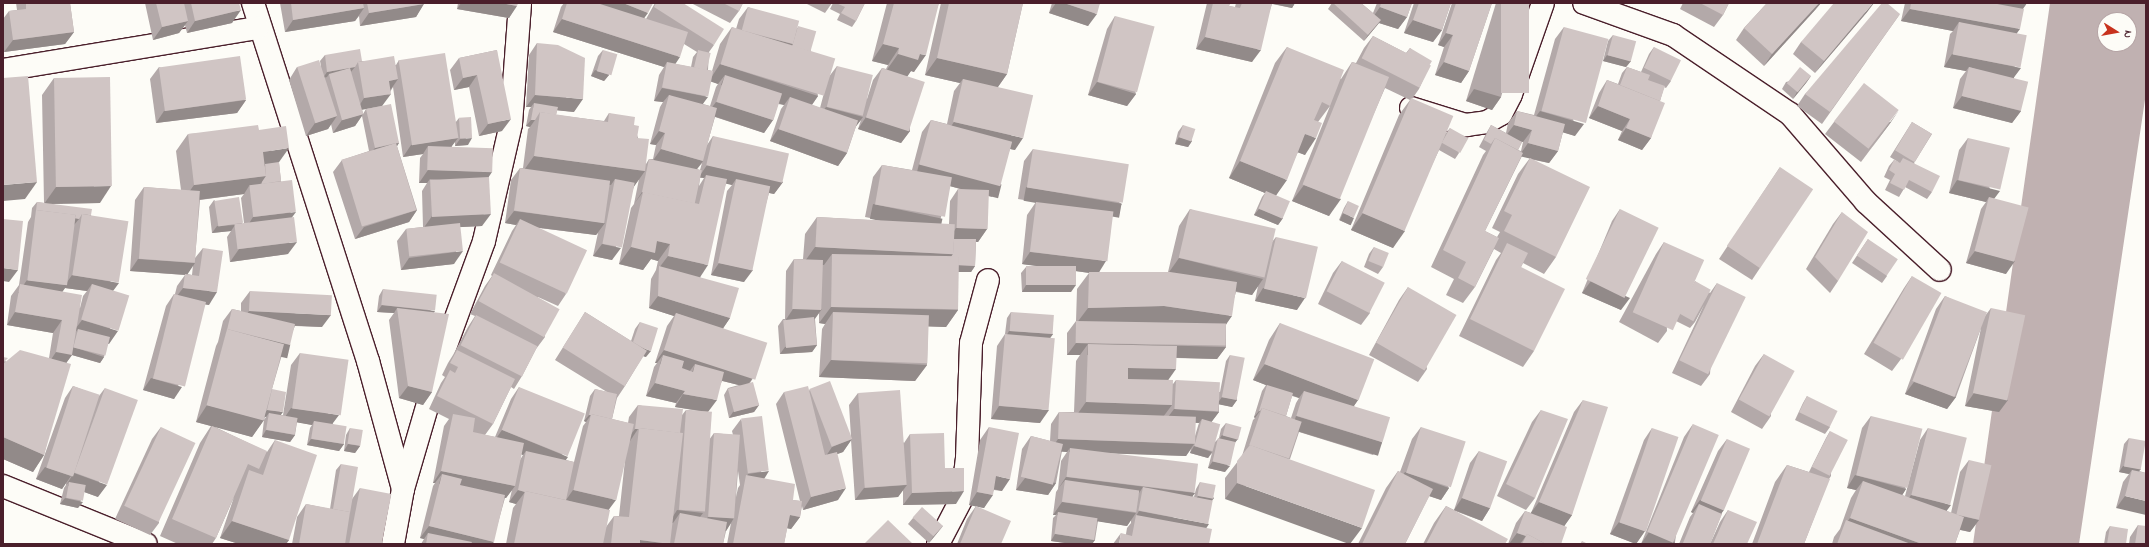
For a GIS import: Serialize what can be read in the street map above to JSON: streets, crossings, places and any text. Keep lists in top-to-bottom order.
{
  "north": "right"
}
